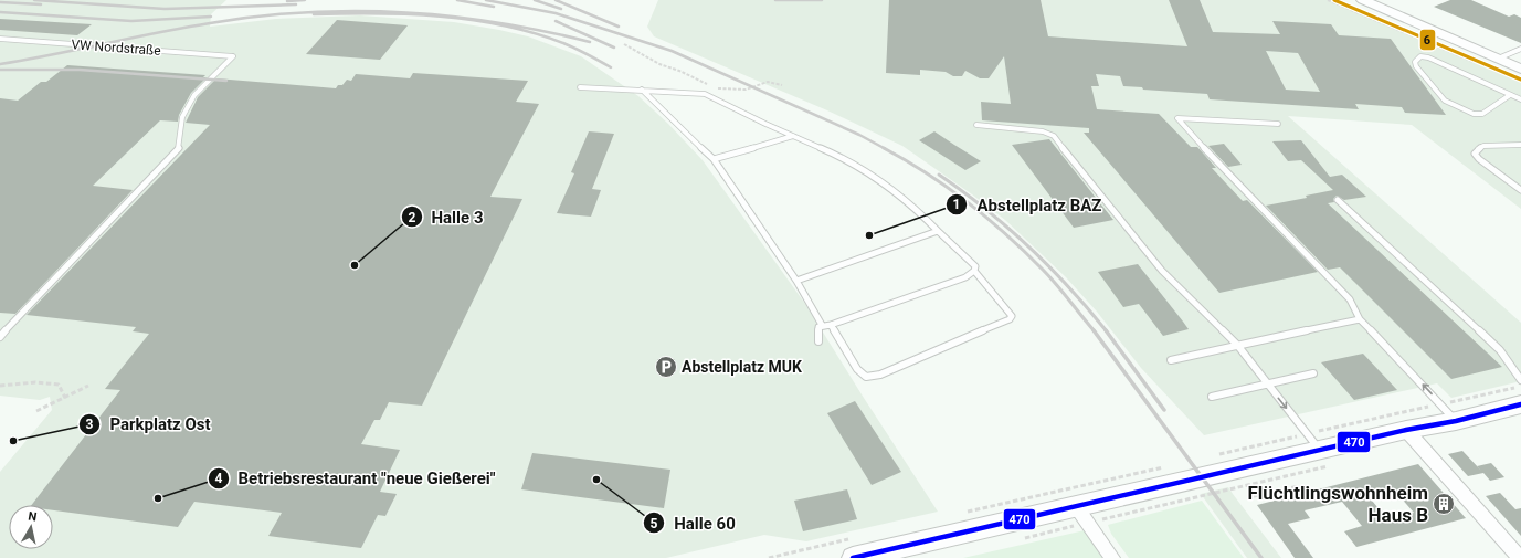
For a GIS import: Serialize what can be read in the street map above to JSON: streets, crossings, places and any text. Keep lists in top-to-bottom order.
{
  "streets": {
    "lane": ["VW Nordstraße"]
  },
  "places": {
    "other": [
      "Abstellplatz BAZ",
      "Halle 3",
      "Parkplatz Ost",
      "Halle 60",
      "Betriebsrestaurant \"neue Gießerei\""
    ],
    "parking": ["Abstellplatz MUK"],
    "building": ["Flüchtlingswohnheim Haus B"]
  },
  "lines": ["transit line 6", "transit line 470"],
  "north": "top"
}
